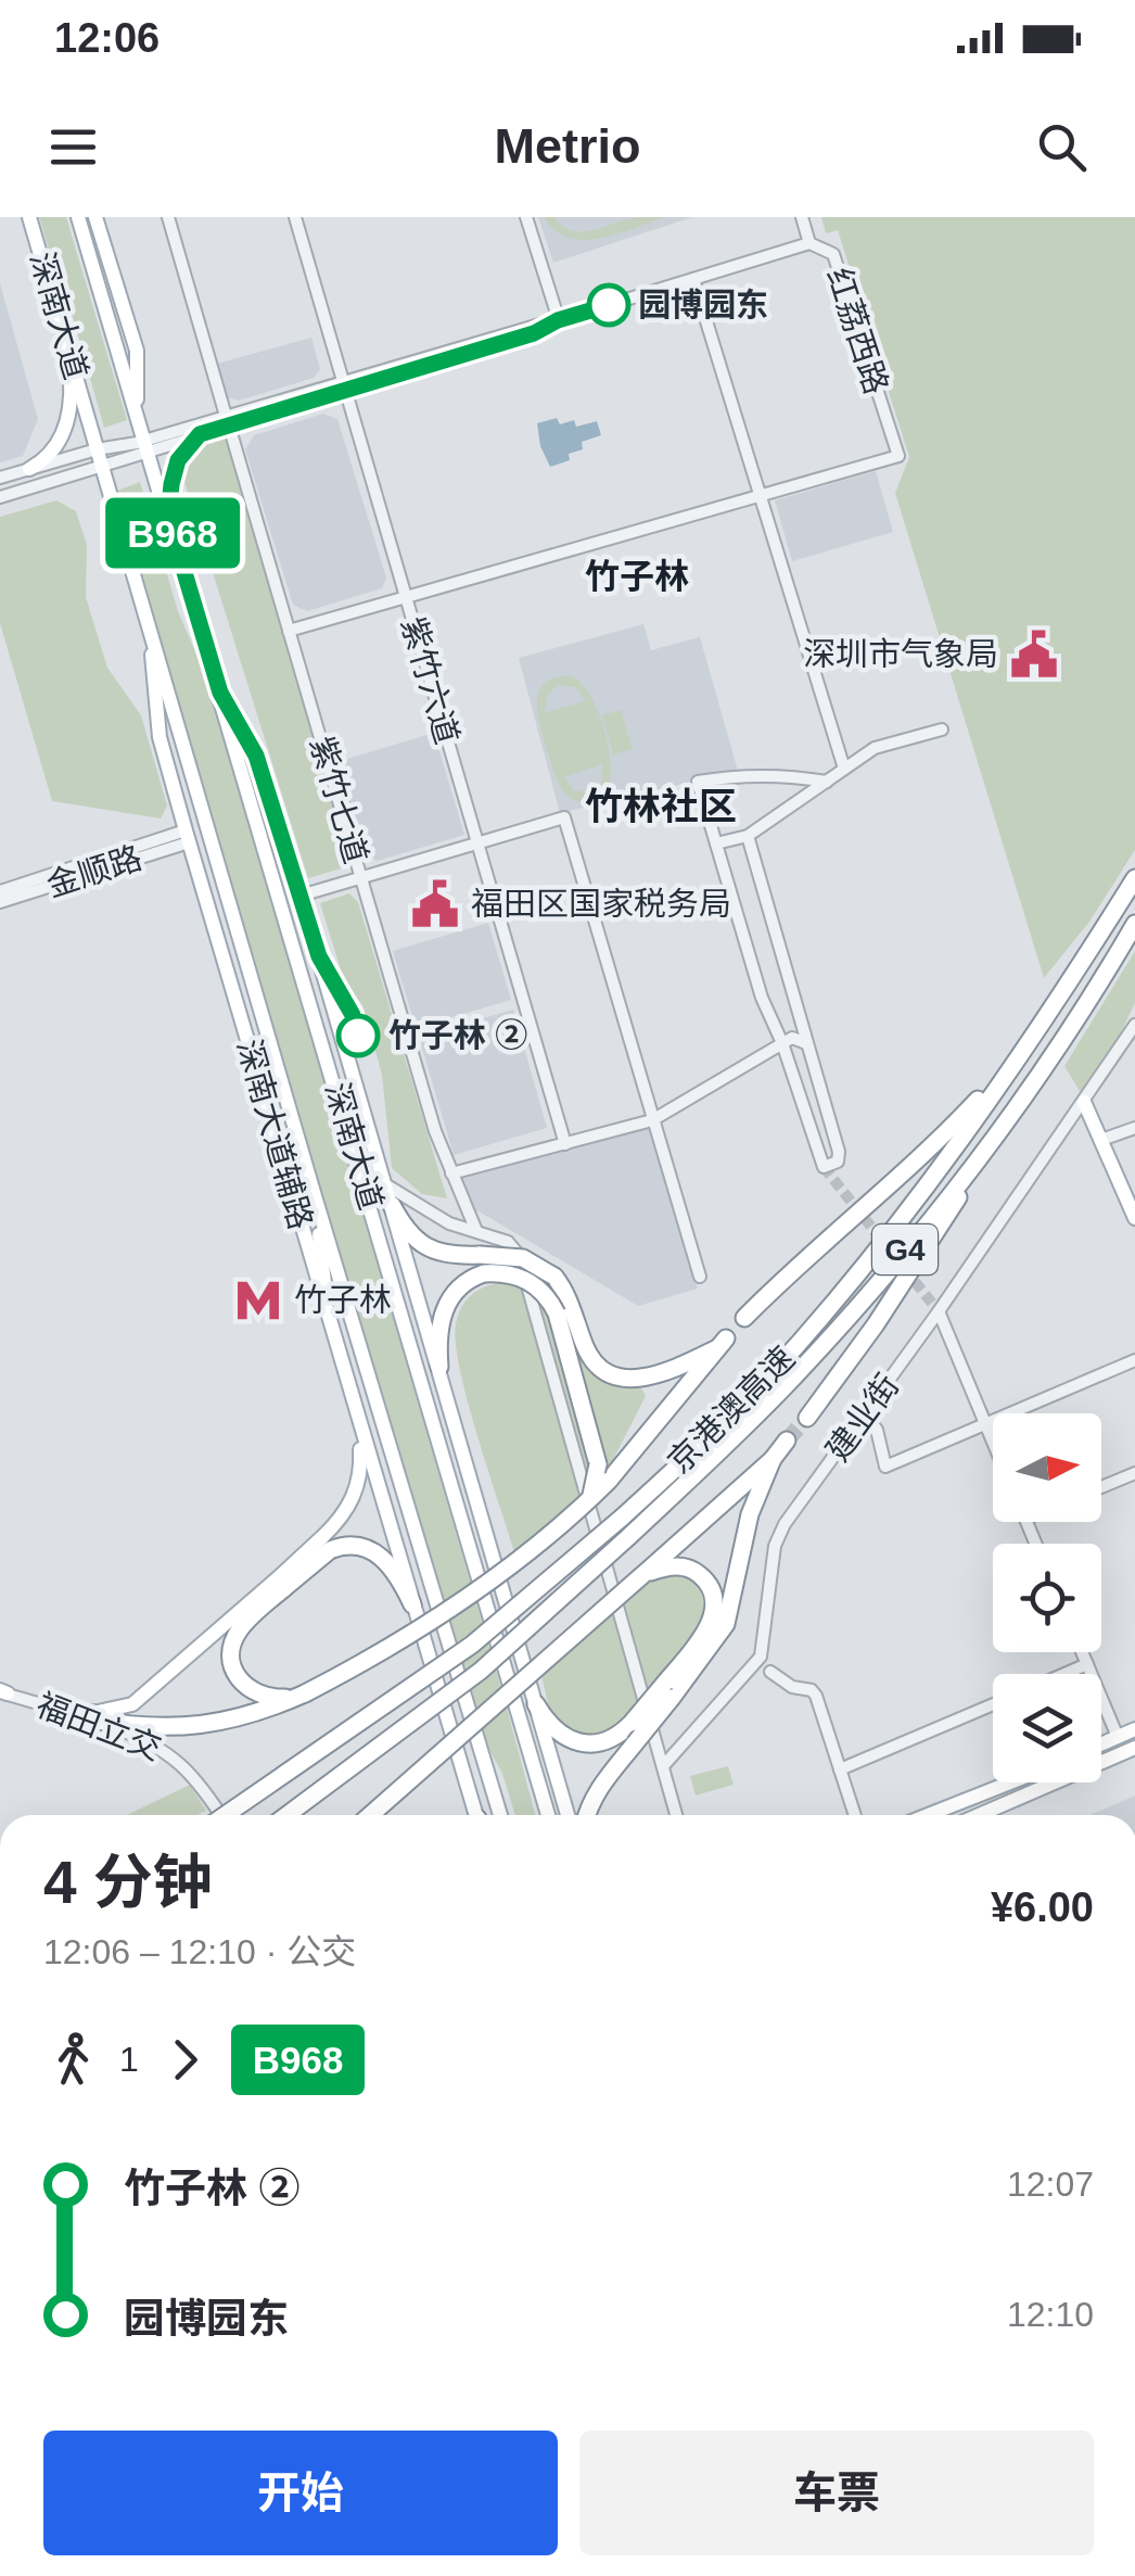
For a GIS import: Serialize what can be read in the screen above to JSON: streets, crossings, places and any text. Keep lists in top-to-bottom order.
{
  "streets": {
    "highway": ["G4", "京港澳高速"],
    "main road": ["深南大道", "深南大道辅路"],
    "street": [
      "红荔西路",
      "紫竹六道",
      "紫竹七道",
      "金顺路",
      "建业街",
      "福田立交"
    ]
  },
  "crossings": [
    ["深南大道", "深南大道辅路"],
    ["金顺路", "深南大道辅路"]
  ],
  "districts": ["竹子林", "竹林社区"],
  "places": {
    "other": ["园博园东", "竹子林 ②"],
    "public building": ["深圳市气象局", "福田区国家税务局"],
    "metro station": ["竹子林"]
  },
  "lines": ["bus line B968"],
  "north": "right",
  "page": {
    "status": "12:06",
    "header": "Metrio",
    "on_map": "B968",
    "heading": ["4 分钟", "12:06 – 12:10 · 公交", "¥6.00"],
    "legs": ["1", "B968"],
    "list": [
      {
        "name": "竹子林 ②",
        "value": "12:07"
      },
      {
        "name": "园博园东",
        "value": "12:10"
      }
    ],
    "buttons": ["开始", "车票"]
  }
}
